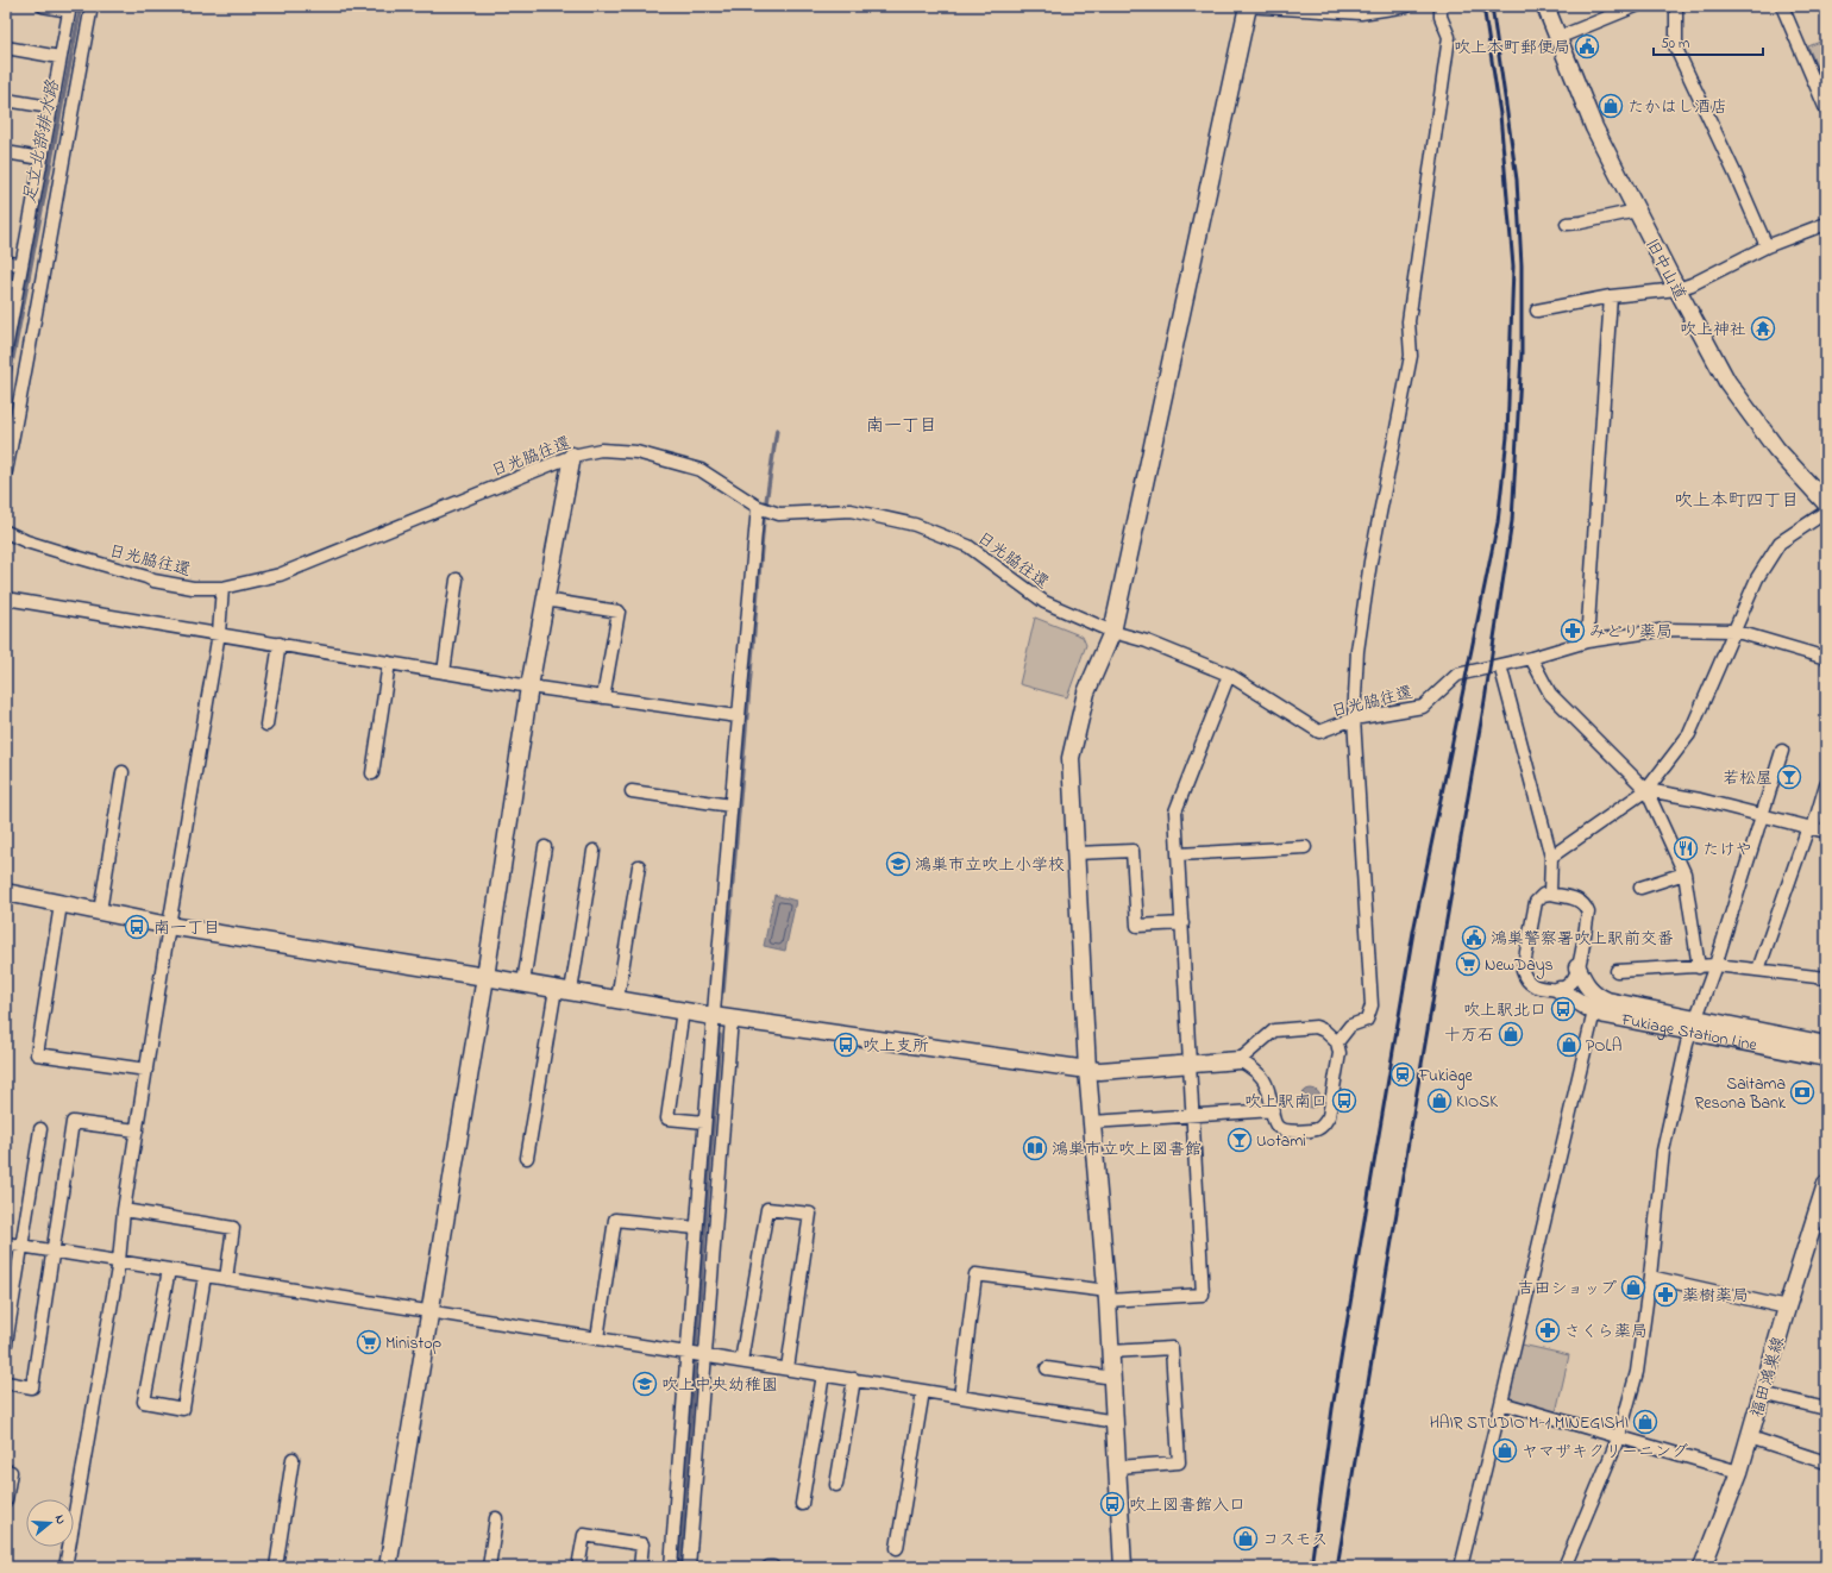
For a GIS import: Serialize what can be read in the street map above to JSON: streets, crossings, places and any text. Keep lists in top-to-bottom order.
{
  "streets": {
    "street": [
      "旧中山道",
      "日光脇往還",
      "Fukiage Station Line",
      "福田鴻巣線"
    ]
  },
  "districts": ["南一丁目", "吹上本町四丁目"],
  "water": ["足立北部排水路"],
  "places": {
    "public building": ["吹上本町郵便局", "鴻巣警察署吹上駅前交番"],
    "shop": [
      "たかはし酒店",
      "十万石",
      "POLA",
      "KIOSK",
      "吉田ショップ",
      "HAIR STUDIO M-1 MINEGISHI",
      "ヤマザキクリーニング",
      "コスモス"
    ],
    "temple": ["吹上神社"],
    "pharmacy": ["みどり薬局", "薬樹薬局", "さくら薬局"],
    "bar": ["若松屋", "Uotami"],
    "restaurant": ["たけや"],
    "school or university": ["鴻巣市立吹上小学校", "吹上中央幼稚園"],
    "bus stop": [
      "南一丁目",
      "吹上駅北口",
      "吹上支所",
      "吹上駅南口",
      "吹上図書館入口"
    ],
    "supermarket": ["NewDays", "Ministop"],
    "station": ["Fukiage"],
    "bank": ["Saitama Resona Bank"],
    "library": ["鴻巣市立吹上図書館"]
  },
  "scale_bar": "50 m",
  "north": "right"
}
